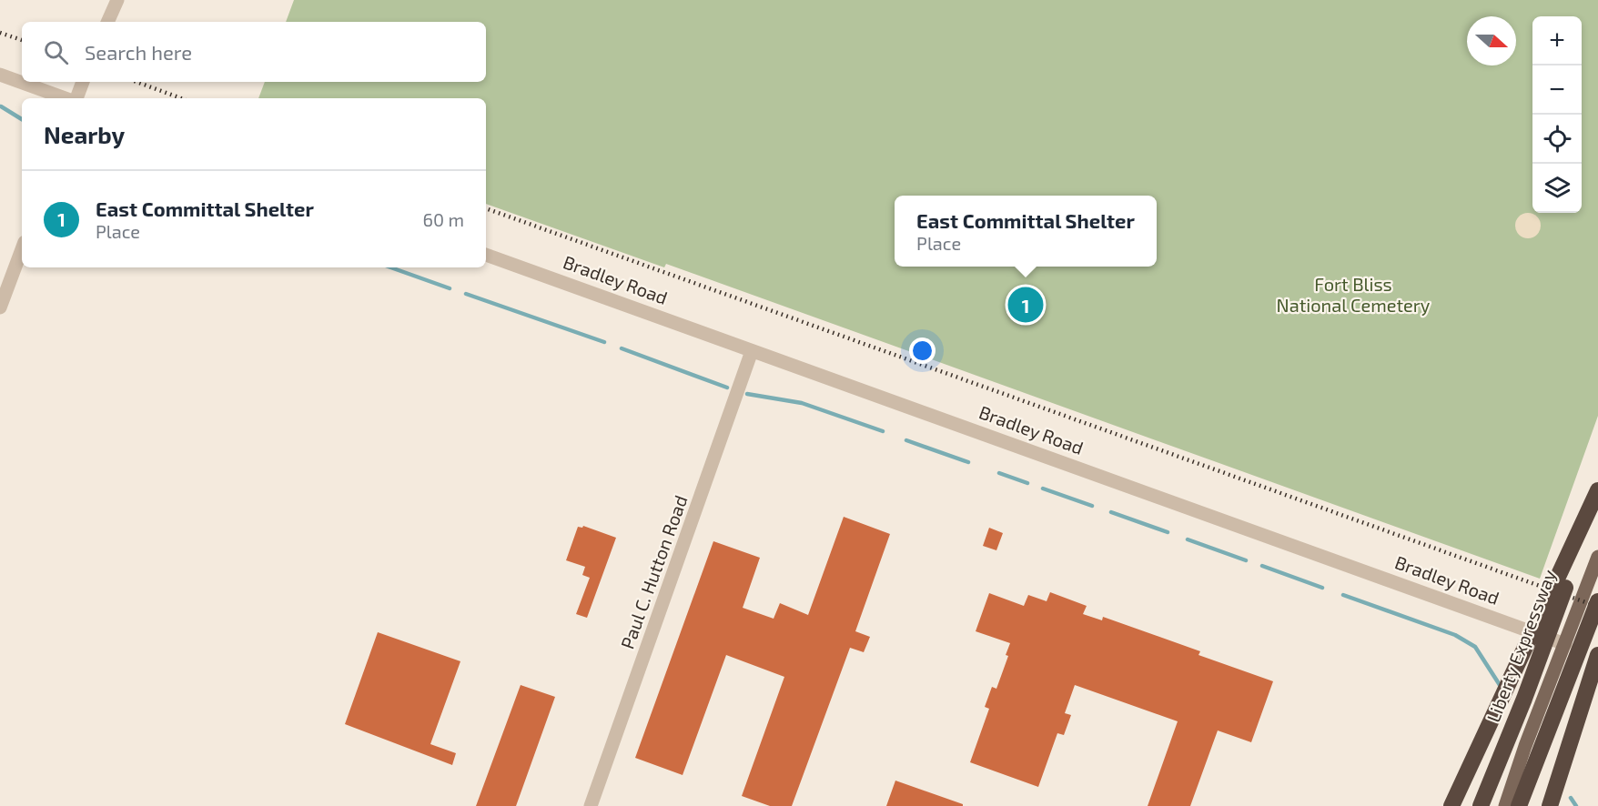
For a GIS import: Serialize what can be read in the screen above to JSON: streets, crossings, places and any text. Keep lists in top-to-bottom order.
{
  "streets": {
    "highway": ["Liberty Expressway"],
    "street": ["Bradley Road", "Paul C. Hutton Road"]
  },
  "crossings": [
    ["Bradley Road", "Paul C. Hutton Road"]
  ],
  "parks": ["Fort Bliss National Cemetery"],
  "north": "right",
  "page": {
    "map_buttons": ["+", "−"],
    "search": "Search here",
    "heading": "Nearby",
    "list": [
      {
        "mark": "1",
        "name": "East Committal Shelter",
        "note": "Place",
        "value": "60 m"
      }
    ],
    "popup": ["East Committal Shelter", "Place"],
    "pins": "1"
  }
}
